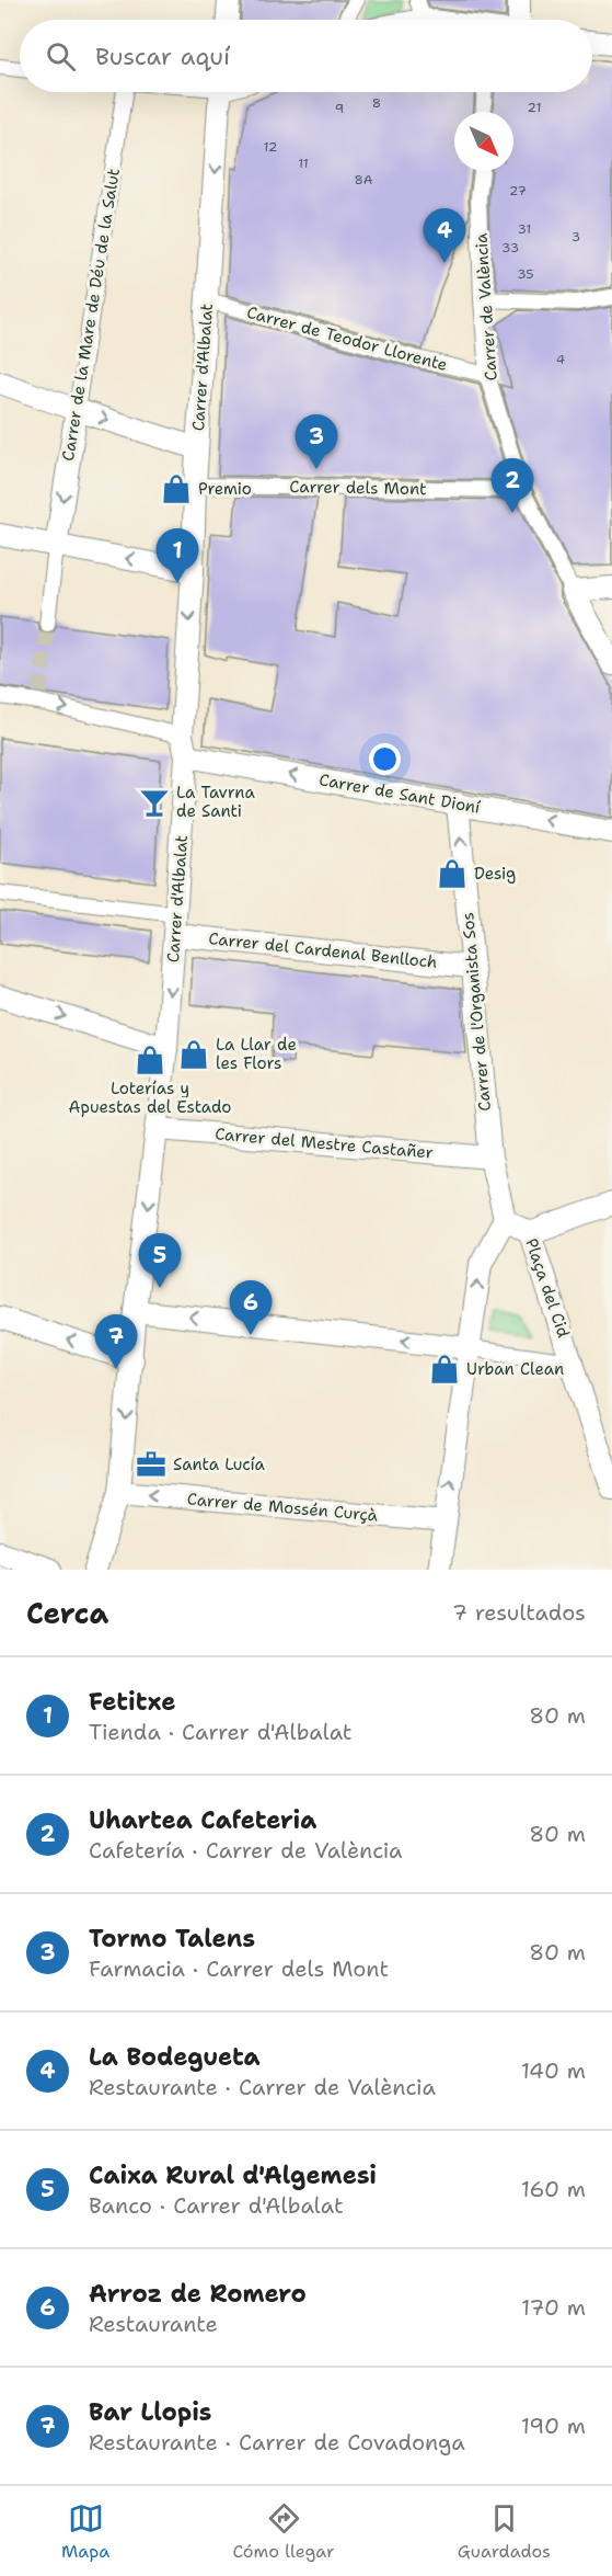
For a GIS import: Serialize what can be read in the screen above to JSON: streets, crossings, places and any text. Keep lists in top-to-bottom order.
{
  "streets": {
    "street": [
      "Carrer de València",
      "Carrer de la Mare de Déu de la Salut",
      "Carrer de Teodor Llorente",
      "Carrer d'Albalat",
      "Carrer dels Mont",
      "Carrer de Sant Dioní",
      "Carrer del Cardenal Benlloch",
      "Carrer de l'Organista Sos",
      "Carrer del Mestre Castañer",
      "Plaça del Cid",
      "Carrer de Mossén Curçà"
    ]
  },
  "crossings": [
    ["Carrer de València", "Carrer de Teodor Llorente"],
    ["Carrer de València", "Carrer dels Mont"],
    ["Carrer de Teodor Llorente", "Carrer d'Albalat"],
    ["Carrer d'Albalat", "Carrer dels Mont"],
    ["Carrer d'Albalat", "Carrer de Sant Dioní"],
    ["Carrer d'Albalat", "Carrer del Cardenal Benlloch"],
    ["Carrer d'Albalat", "Carrer del Mestre Castañer"],
    ["Carrer d'Albalat", "Carrer de Mossén Curçà"],
    ["Carrer de Sant Dioní", "Carrer de l'Organista Sos"],
    ["Carrer del Cardenal Benlloch", "Carrer de l'Organista Sos"],
    ["Carrer de l'Organista Sos", "Carrer del Mestre Castañer"],
    ["Carrer de l'Organista Sos", "Plaça del Cid"]
  ],
  "one_way": ["Carrer d'Albalat", "Carrer de Sant Dioní", "Carrer de l'Organista Sos"],
  "places": {
    "shop": [
      "Premio",
      "Desig",
      "La Llar de les Flors",
      "Loterías y Apuestas del Estado",
      "Urban Clean"
    ],
    "bar": ["La Tavrna de Santi"],
    "office": ["Santa Lucía"]
  },
  "house_numbers": [
    "8",
    "21",
    "9",
    "12",
    "11",
    "8A",
    "27",
    "31",
    "3",
    "33",
    "35",
    "4"
  ],
  "north": "bottom right",
  "page": {
    "search": "Buscar aquí",
    "pins": [
      "4",
      "3",
      "2",
      "1",
      "5",
      "6",
      "7"
    ],
    "heading": ["Cerca", "7 resultados"],
    "list": [
      {
        "mark": "1",
        "name": "Fetitxe",
        "note": "Tienda · Carrer d'Albalat",
        "value": "80 m"
      },
      {
        "mark": "2",
        "name": "Uhartea Cafeteria",
        "note": "Cafetería · Carrer de València",
        "value": "80 m"
      },
      {
        "mark": "3",
        "name": "Tormo Talens",
        "note": "Farmacia · Carrer dels Mont",
        "value": "80 m"
      },
      {
        "mark": "4",
        "name": "La Bodegueta",
        "note": "Restaurante · Carrer de València",
        "value": "140 m"
      },
      {
        "mark": "5",
        "name": "Caixa Rural d'Algemesi",
        "note": "Banco · Carrer d'Albalat",
        "value": "160 m"
      },
      {
        "mark": "6",
        "name": "Arroz de Romero",
        "note": "Restaurante",
        "value": "170 m"
      },
      {
        "mark": "7",
        "name": "Bar Llopis",
        "note": "Restaurante · Carrer de Covadonga",
        "value": "190 m"
      }
    ],
    "nav": ["Mapa", "Cómo llegar", "Guardados"]
  }
}
